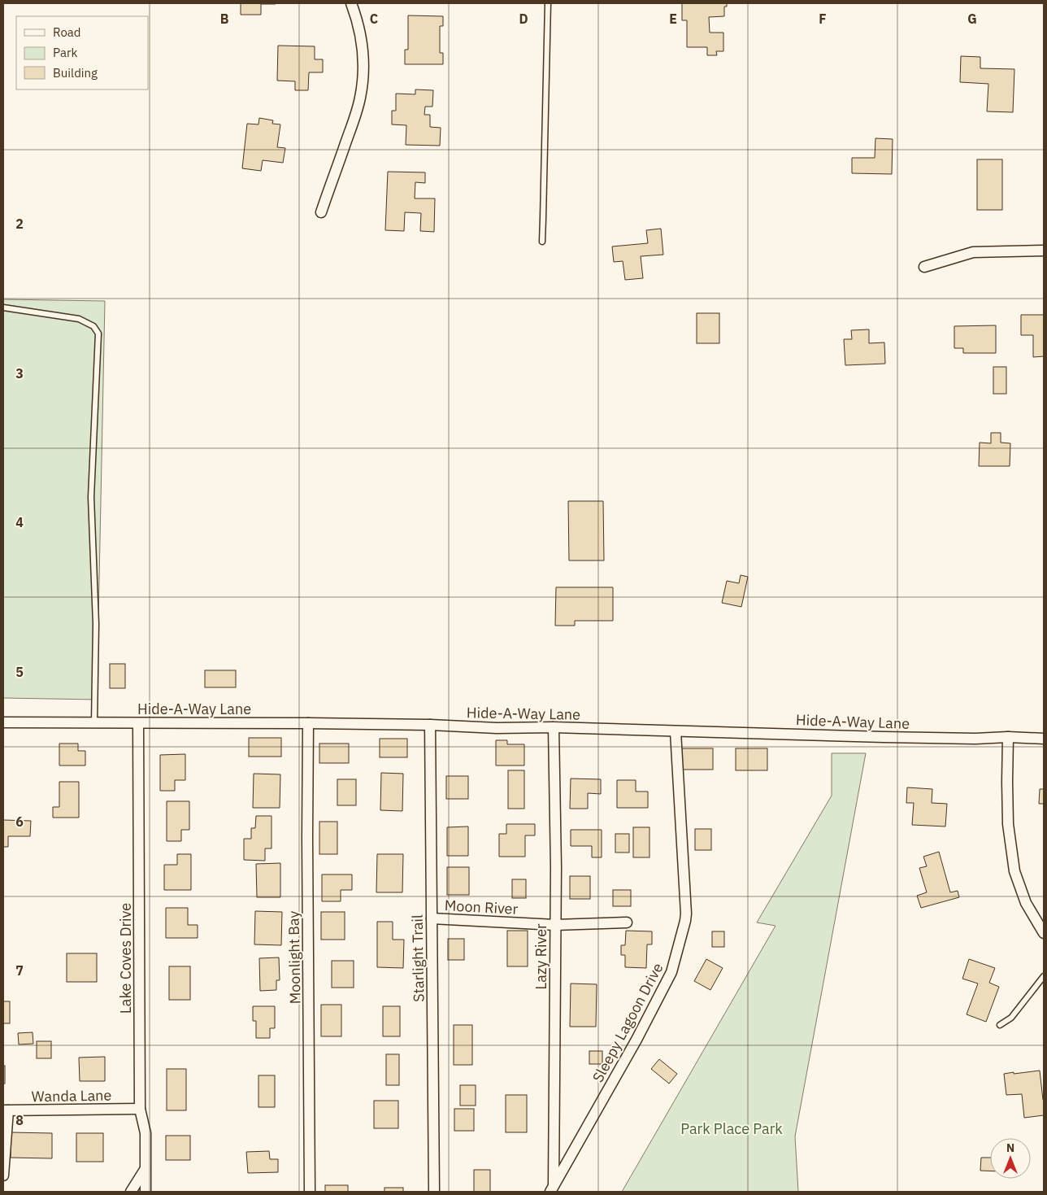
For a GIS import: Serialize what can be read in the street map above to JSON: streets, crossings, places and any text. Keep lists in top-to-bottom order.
{
  "streets": {
    "street": [
      "Hide-A-Way Lane",
      "Moon River",
      "Lazy River",
      "Moonlight Bay",
      "Lake Coves Drive",
      "Starlight Trail",
      "Sleepy Lagoon Drive",
      "Wanda Lane"
    ]
  },
  "crossings": [
    ["Hide-A-Way Lane", "Lazy River"],
    ["Hide-A-Way Lane", "Moonlight Bay"],
    ["Hide-A-Way Lane", "Lake Coves Drive"],
    ["Hide-A-Way Lane", "Starlight Trail"],
    ["Hide-A-Way Lane", "Sleepy Lagoon Drive"],
    ["Moon River", "Lazy River"],
    ["Moon River", "Starlight Trail"],
    ["Lazy River", "Sleepy Lagoon Drive"],
    ["Lake Coves Drive", "Wanda Lane"]
  ],
  "parks": ["Park Place Park"],
  "legend": ["Road", "Park", "Building"],
  "north": "top",
  "grid": {
    "columns": [
      "B",
      "C",
      "D",
      "E",
      "F",
      "G"
    ],
    "rows": [
      "2",
      "3",
      "4",
      "5",
      "6",
      "7",
      "8"
    ]
  }
}
